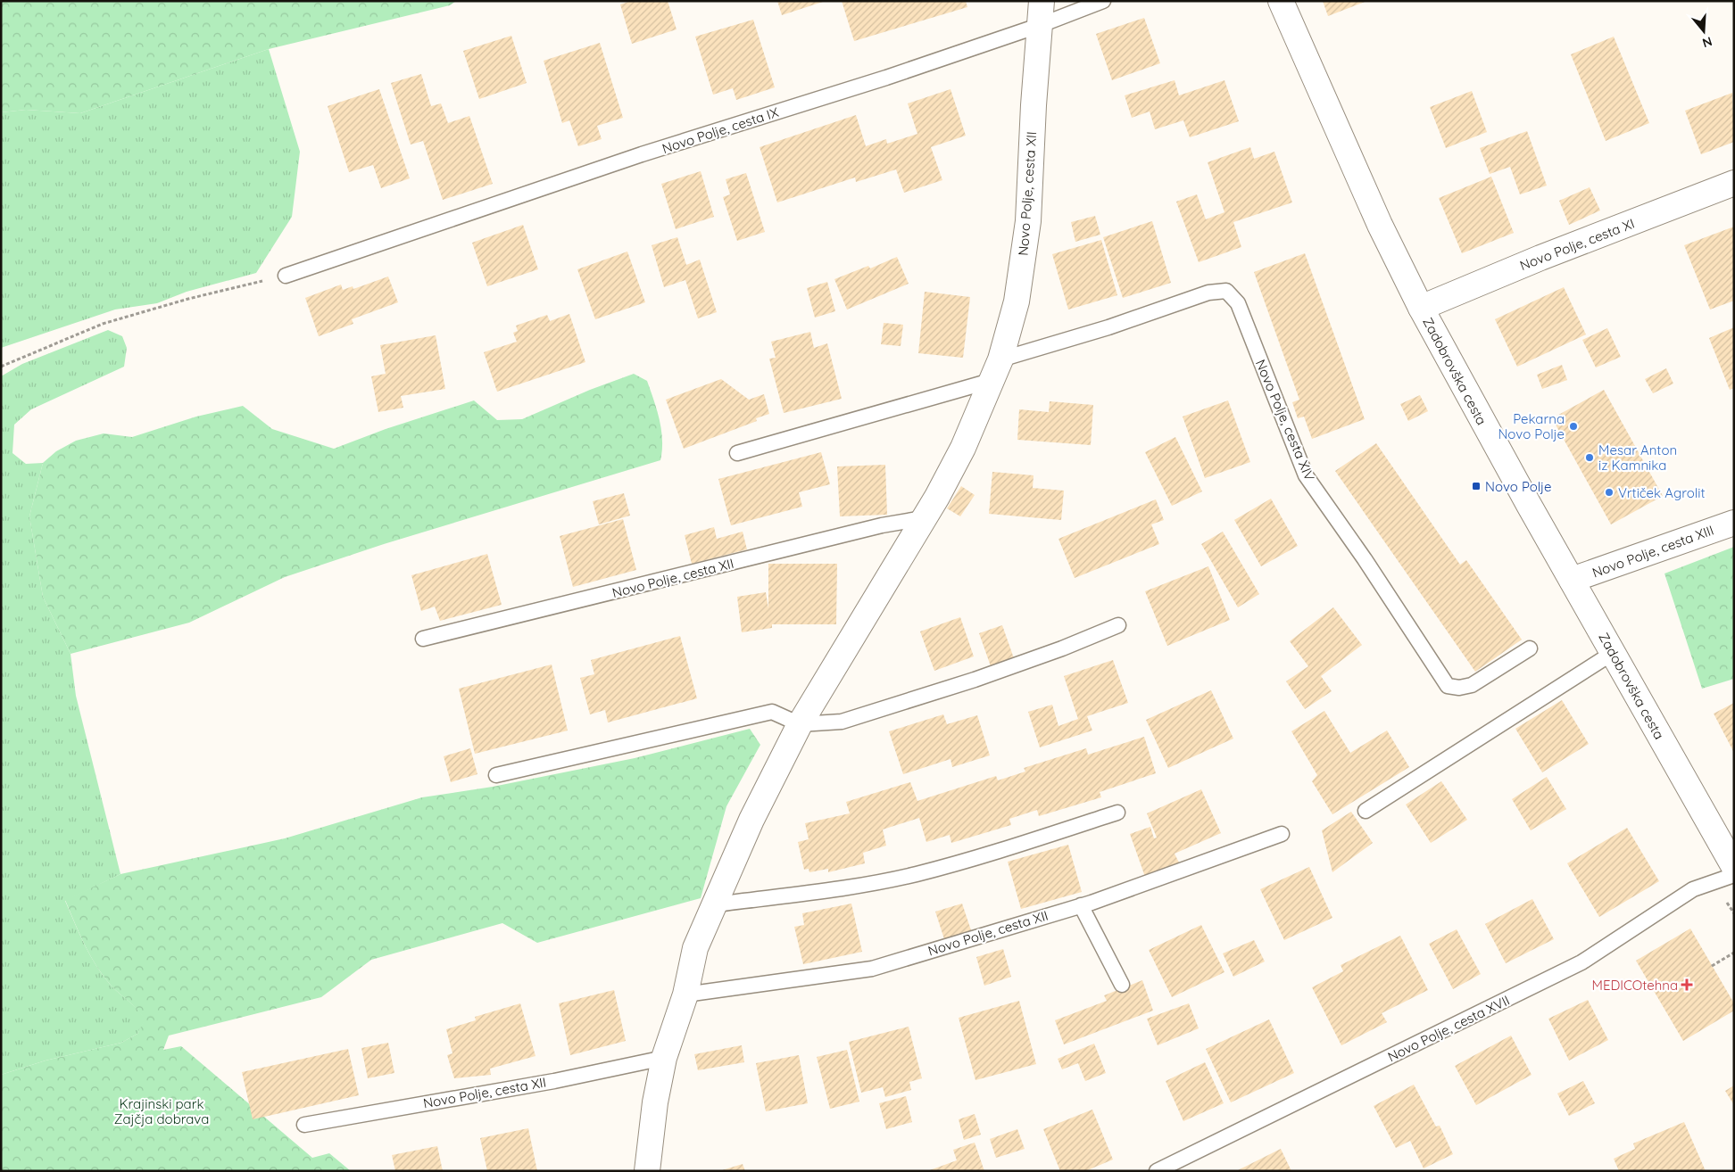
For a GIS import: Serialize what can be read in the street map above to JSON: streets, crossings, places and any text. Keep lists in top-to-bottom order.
{
  "streets": {
    "street": [
      "Novo Polje, cesta XII",
      "Novo Polje, cesta XI",
      "Zadobrovška cesta",
      "Novo Polje, cesta XIII"
    ],
    "lane": ["Novo Polje, cesta IX", "Novo Polje, cesta XIV", "Novo Polje, cesta XVII"]
  },
  "crossings": [
    ["Novo Polje, cesta IX", "Novo Polje, cesta XII"],
    ["Novo Polje, cesta XII", "Novo Polje, cesta XIV"],
    ["Novo Polje, cesta XI", "Zadobrovška cesta"],
    ["Zadobrovška cesta", "Novo Polje, cesta XIII"]
  ],
  "parks": ["Krajinski park Zajčja dobrava"],
  "places": {
    "other": ["Pekarna Novo Polje", "Mesar Anton iz Kamnika", "Vrtiček Agrolit"],
    "transit": ["Novo Polje"],
    "health": ["MEDICOtehna"]
  },
  "north": "bottom"
}
